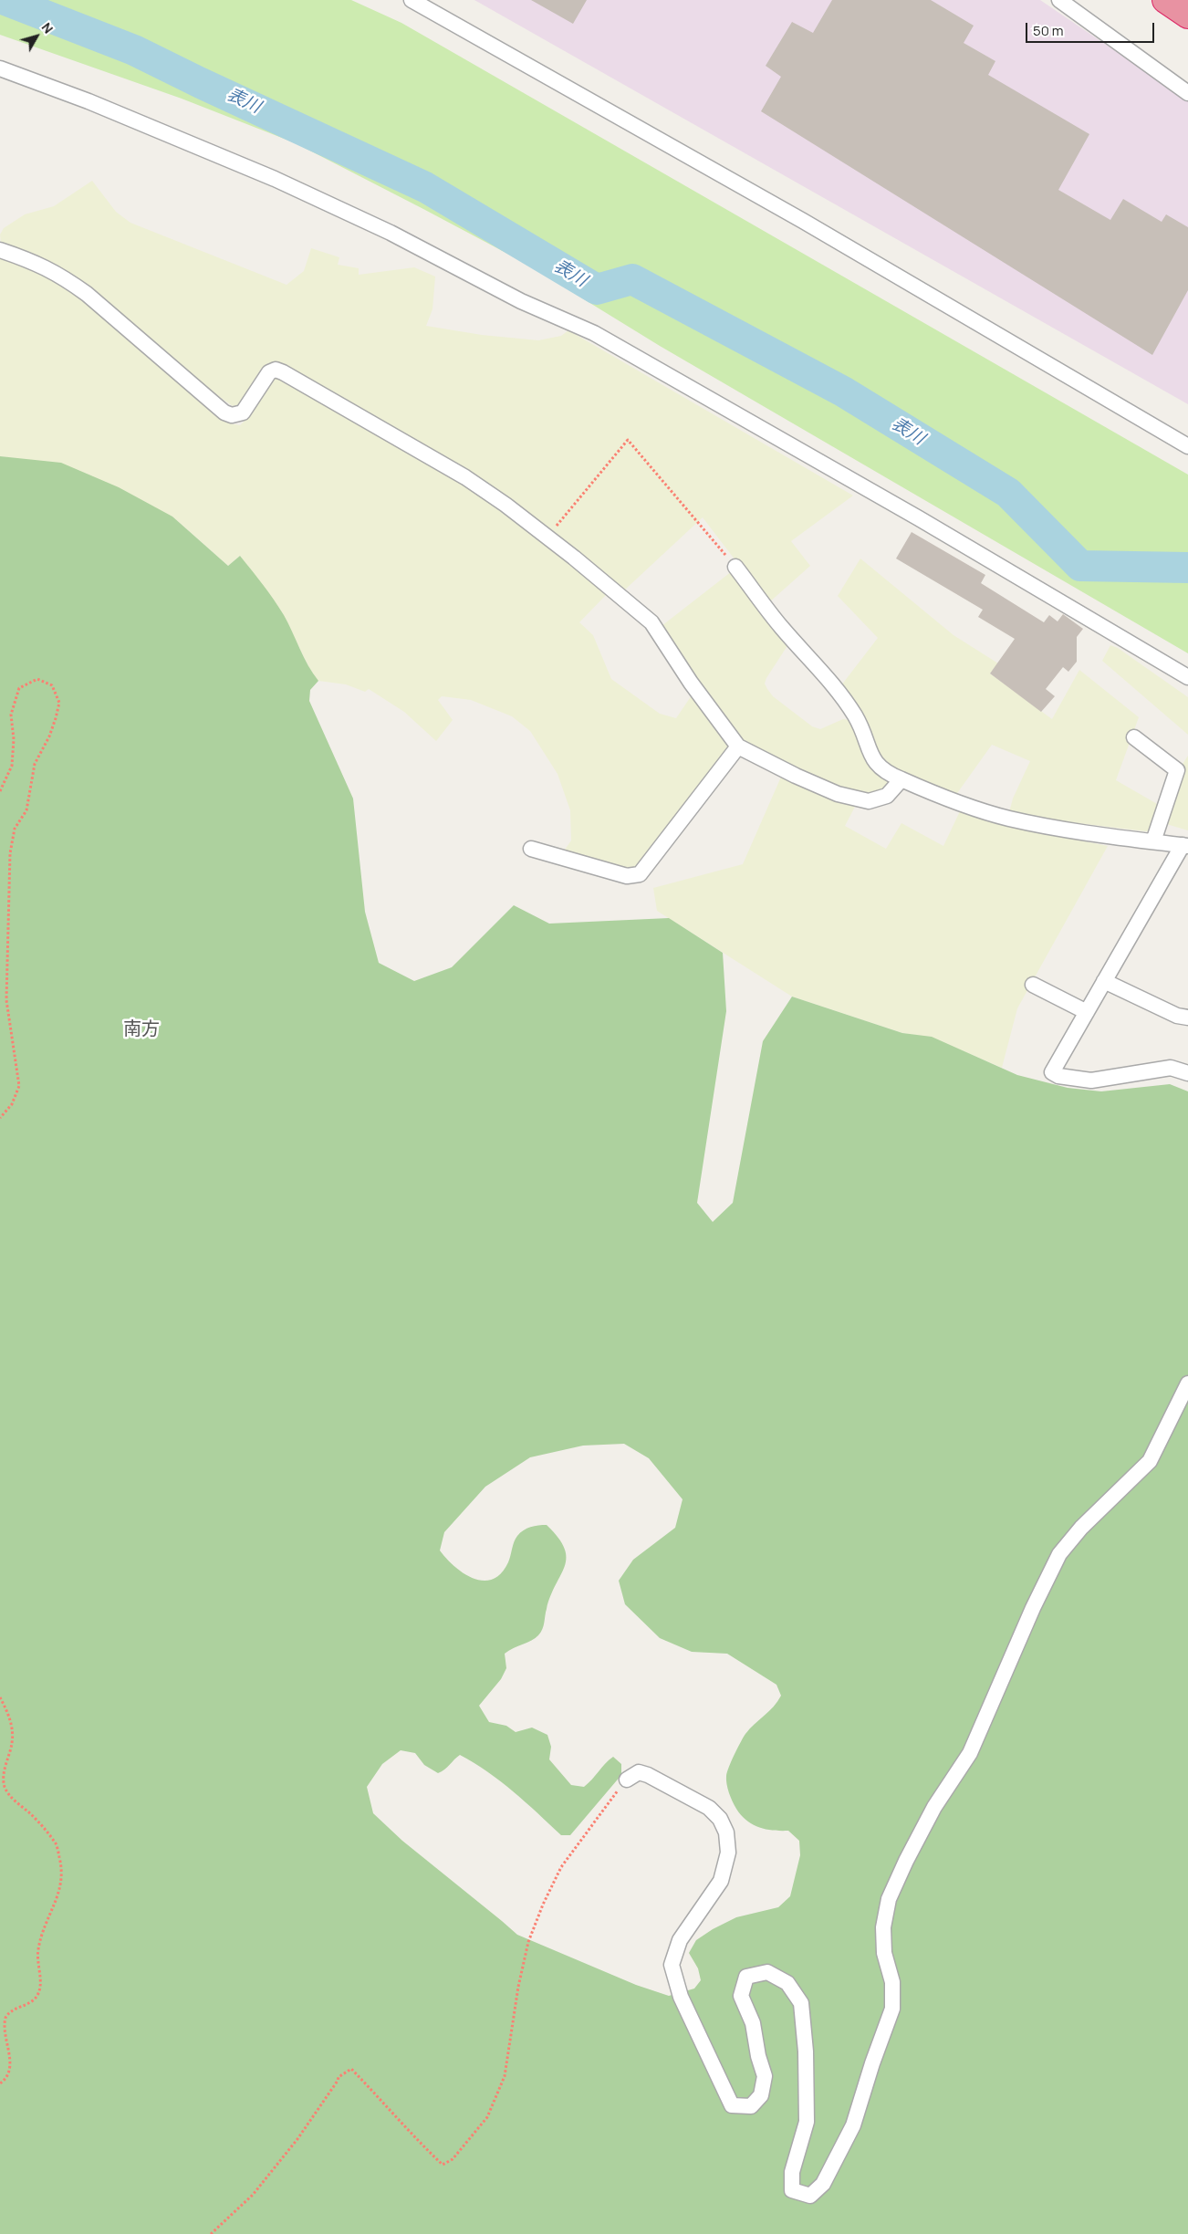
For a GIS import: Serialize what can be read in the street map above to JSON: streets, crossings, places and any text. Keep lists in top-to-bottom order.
{
  "districts": ["南方"],
  "water": ["表川"],
  "scale_bar": "50 m",
  "north": "top right"
}
